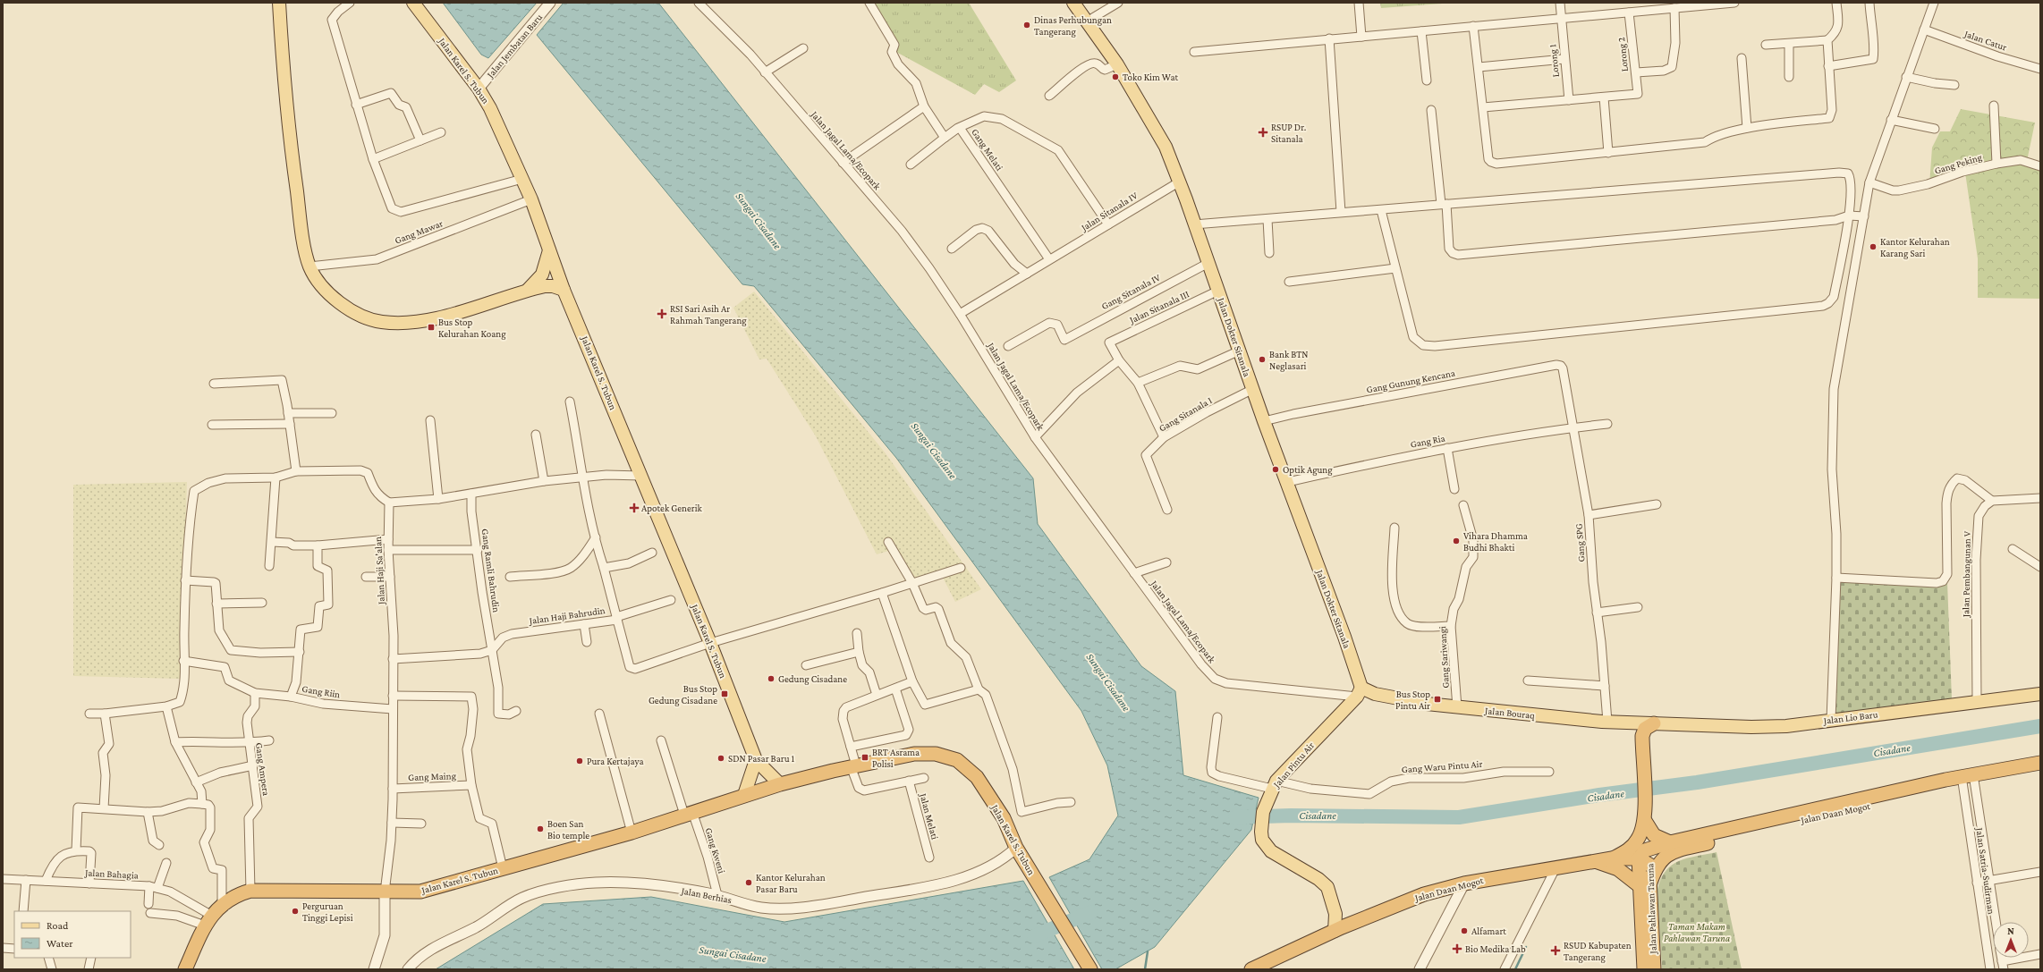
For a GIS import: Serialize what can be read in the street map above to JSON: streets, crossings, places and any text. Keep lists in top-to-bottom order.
{
  "streets": {
    "highway": ["Jalan Karel S. Tubun", "Jalan Daan Mogot", "Jalan Pahlawan Taruna"],
    "main road": [
      "Jalan Dokter Sitanala",
      "Jalan Bouraq",
      "Jalan Lio Baru",
      "Jalan Pintu Air"
    ],
    "street": [
      "Jalan Catur",
      "Jalan Jembatan Baru",
      "Lorong 2",
      "Lorong 1",
      "Gang Melati",
      "Jalan Jagal Lama/Ecopark",
      "Gang Peking",
      "Jalan Sitanala IV",
      "Gang Mawar",
      "Gang Sitanala IV",
      "Jalan Sitanala III",
      "Gang Gunung Kencana",
      "Gang Sitanala I",
      "Gang Ria",
      "Gang SPG",
      "Jalan Haji Sa'alan",
      "Gang Ramli Bahrudin",
      "Jalan Pembangunan V",
      "Jalan Haji Bahrudin",
      "Gang Sariwangi",
      "Gang Riin",
      "Gang Waru Pintu Air",
      "Gang Ampera",
      "Gang Maing",
      "Jalan Melati",
      "Gang Kweni",
      "Jalan Satria-Sudirman",
      "Jalan Bahagia",
      "Jalan Berhias"
    ]
  },
  "crossings": [
    ["Jalan Jembatan Baru", "Jalan Karel S. Tubun"],
    ["Jalan Karel S. Tubun", "Gang Mawar"],
    ["Jalan Karel S. Tubun", "Jalan Haji Sa'alan"],
    ["Jalan Karel S. Tubun", "Jalan Haji Bahrudin"],
    ["Jalan Karel S. Tubun", "Gang Ampera"],
    ["Jalan Karel S. Tubun", "Gang Kweni"],
    ["Jalan Karel S. Tubun", "Jalan Bahagia"],
    ["Jalan Karel S. Tubun", "Jalan Berhias"],
    ["Gang Melati", "Jalan Sitanala IV"],
    ["Jalan Jagal Lama/Ecopark", "Jalan Sitanala IV"],
    ["Jalan Jagal Lama/Ecopark", "Jalan Dokter Sitanala"],
    ["Jalan Jagal Lama/Ecopark", "Jalan Bouraq"],
    ["Jalan Jagal Lama/Ecopark", "Jalan Pintu Air"],
    ["Jalan Sitanala IV", "Jalan Dokter Sitanala"],
    ["Gang Sitanala IV", "Jalan Dokter Sitanala"],
    ["Jalan Sitanala III", "Jalan Dokter Sitanala"],
    ["Jalan Dokter Sitanala", "Gang Gunung Kencana"],
    ["Jalan Dokter Sitanala", "Gang Sitanala I"],
    ["Jalan Dokter Sitanala", "Gang Ria"],
    ["Jalan Dokter Sitanala", "Jalan Bouraq"],
    ["Jalan Dokter Sitanala", "Jalan Pintu Air"],
    ["Gang Gunung Kencana", "Gang SPG"],
    ["Gang Ria", "Gang SPG"],
    ["Gang SPG", "Jalan Bouraq"],
    ["Jalan Haji Sa'alan", "Gang Riin"],
    ["Jalan Haji Sa'alan", "Gang Maing"],
    ["Gang Ramli Bahrudin", "Jalan Haji Bahrudin"],
    ["Jalan Pembangunan V", "Jalan Lio Baru"],
    ["Gang Sariwangi", "Jalan Bouraq"],
    ["Jalan Bouraq", "Jalan Lio Baru"],
    ["Jalan Bouraq", "Jalan Pintu Air"],
    ["Jalan Pintu Air", "Gang Waru Pintu Air"],
    ["Jalan Pintu Air", "Jalan Daan Mogot"],
    ["Jalan Daan Mogot", "Jalan Satria-Sudirman"],
    ["Jalan Daan Mogot", "Jalan Pahlawan Taruna"],
    ["Gang Kweni", "Jalan Berhias"]
  ],
  "water": ["Sungai Cisadane", "Cisadane"],
  "parks": ["Taman Makam Pahlawan Taruna"],
  "places": {
    "other": [
      "Dinas Perhubungan Tangerang",
      "Toko Kim Wat",
      "Kantor Kelurahan Karang Sari",
      "Bank BTN Neglasari",
      "Optik Agung",
      "Vihara Dhamma Budhi Bhakti",
      "Gedung Cisadane",
      "SDN Pasar Baru 1",
      "Pura Kertajaya",
      "Boen San Bio temple",
      "Kantor Kelurahan Pasar Baru",
      "Perguruan Tinggi Lepisi",
      "Alfamart"
    ],
    "health": [
      "RSUP Dr. Sitanala",
      "RSI Sari Asih Ar Rahmah Tangerang",
      "Apotek Generik",
      "Bio Medika Lab",
      "RSUD Kabupaten Tangerang"
    ],
    "transit": [
      "Bus Stop Kelurahan Koang",
      "Bus Stop Gedung Cisadane",
      "Bus Stop Pintu Air",
      "BRT Asrama Polisi"
    ]
  },
  "legend": ["Road", "Water"],
  "north": "top"
}
